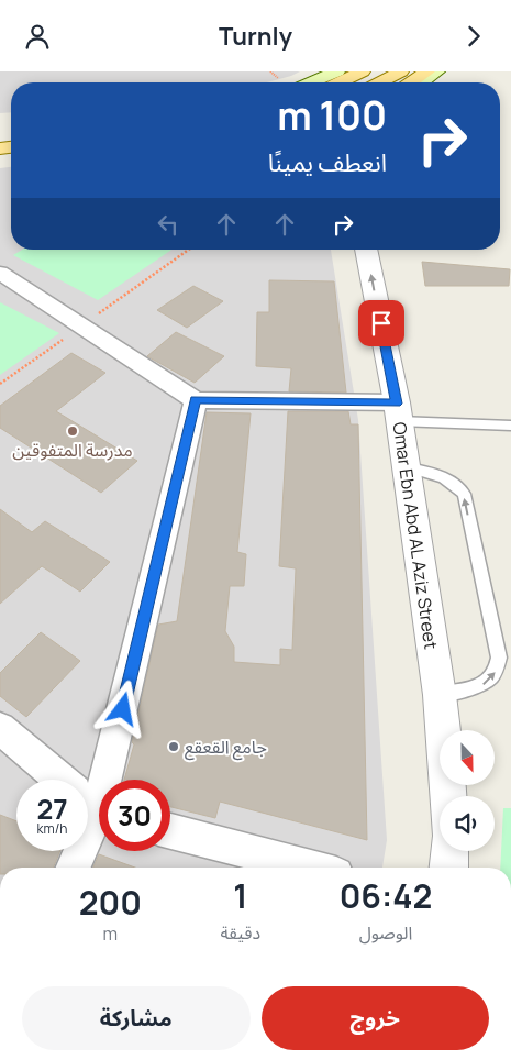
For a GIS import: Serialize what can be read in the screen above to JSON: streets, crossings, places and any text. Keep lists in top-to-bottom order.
{
  "streets": {
    "street": ["Omar Ebn Abd AL Aziz Street"]
  },
  "places": ["مدرسة المتفوقين", "جامع القعقع"],
  "north": "bottom",
  "page": {
    "header": "Turnly",
    "turn": ["100 m", "انعطف يمينًا"],
    "speed": "27 km/h",
    "limit": "30",
    "eta": [
      "06:42",
      "الوصول",
      "1",
      "دقيقة",
      "200",
      "m"
    ],
    "buttons": ["خروج", "مشاركة"]
  }
}
